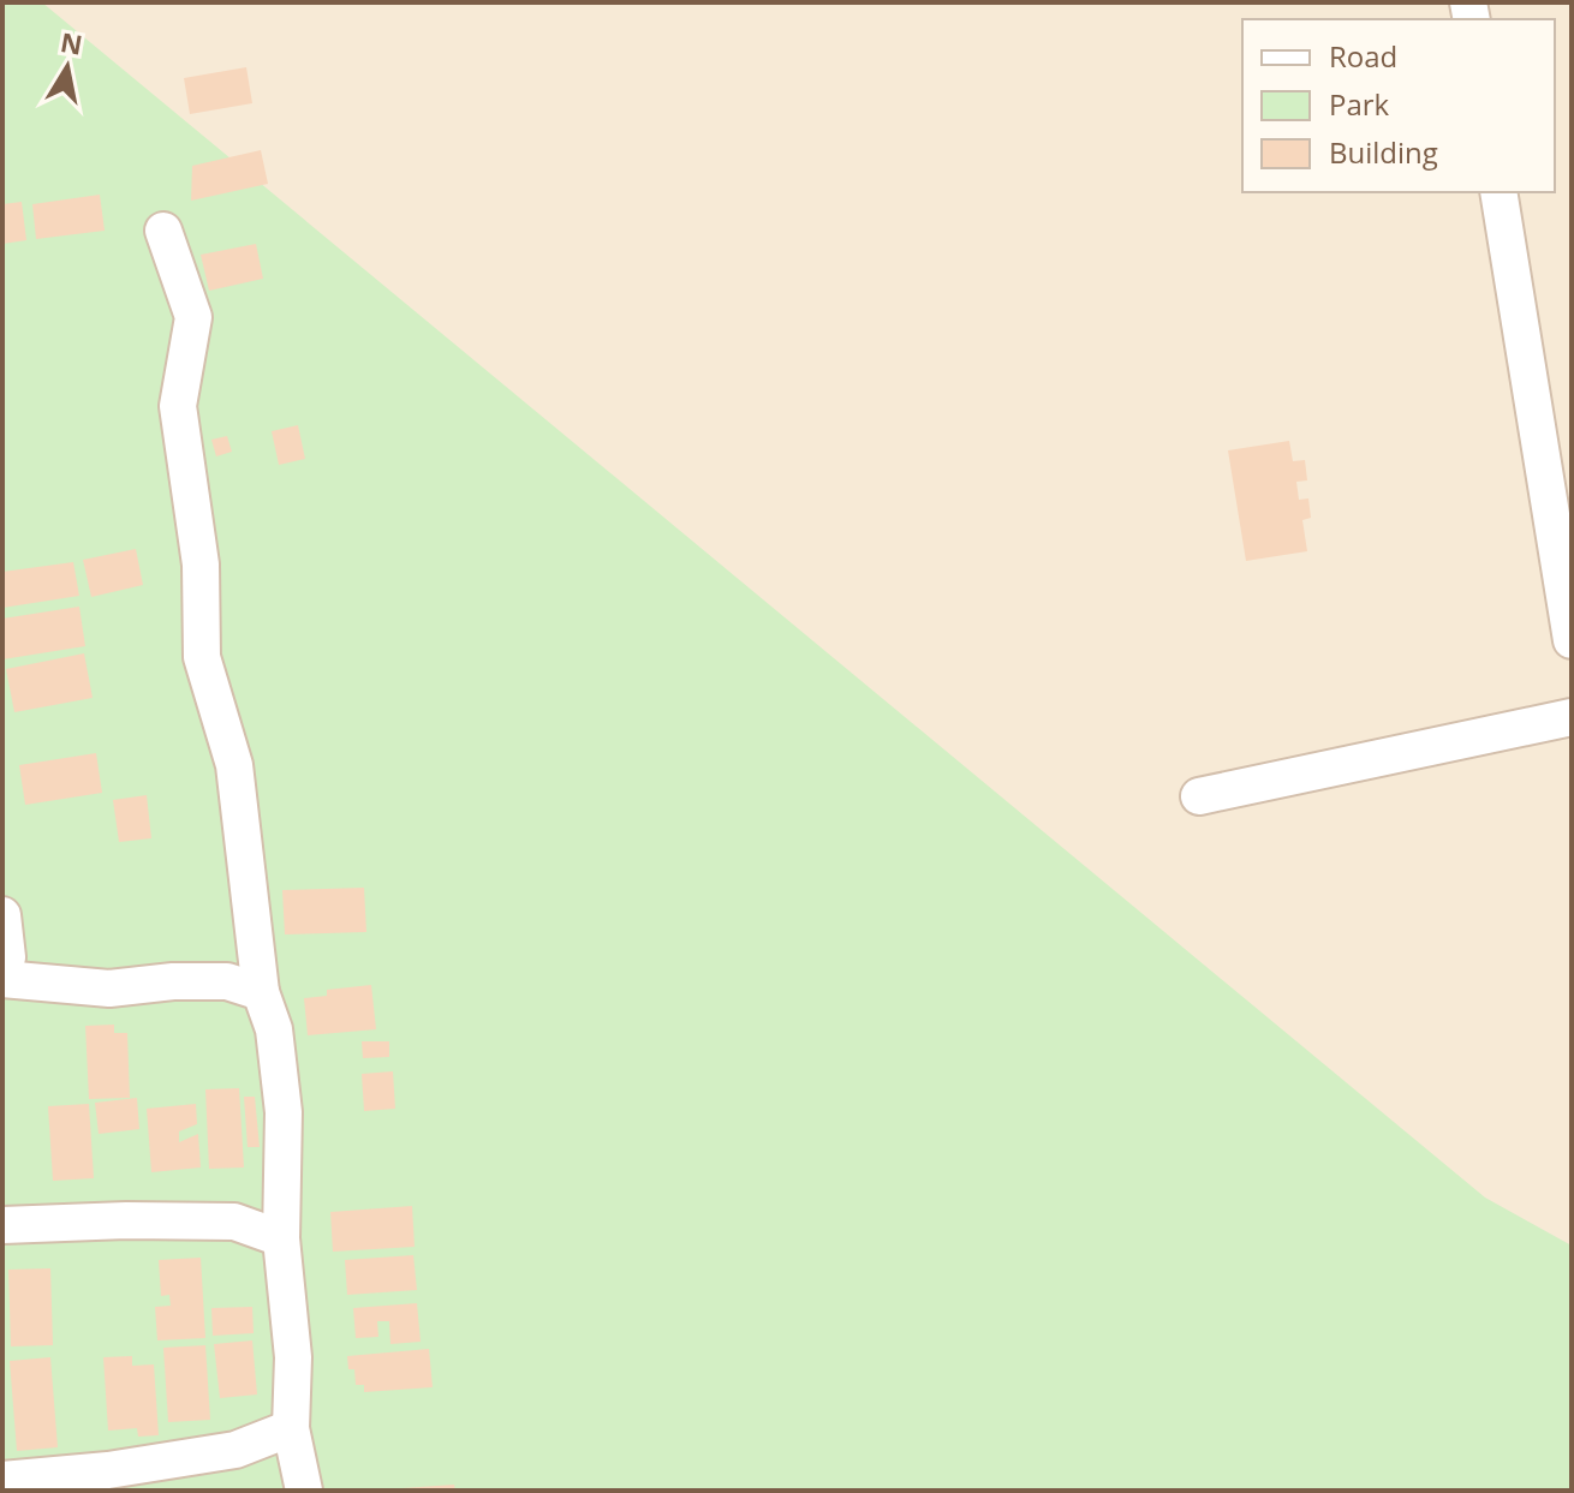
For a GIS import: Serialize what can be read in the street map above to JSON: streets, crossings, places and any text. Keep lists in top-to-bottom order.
{
  "legend": ["Road", "Park", "Building"],
  "north": "top"
}
